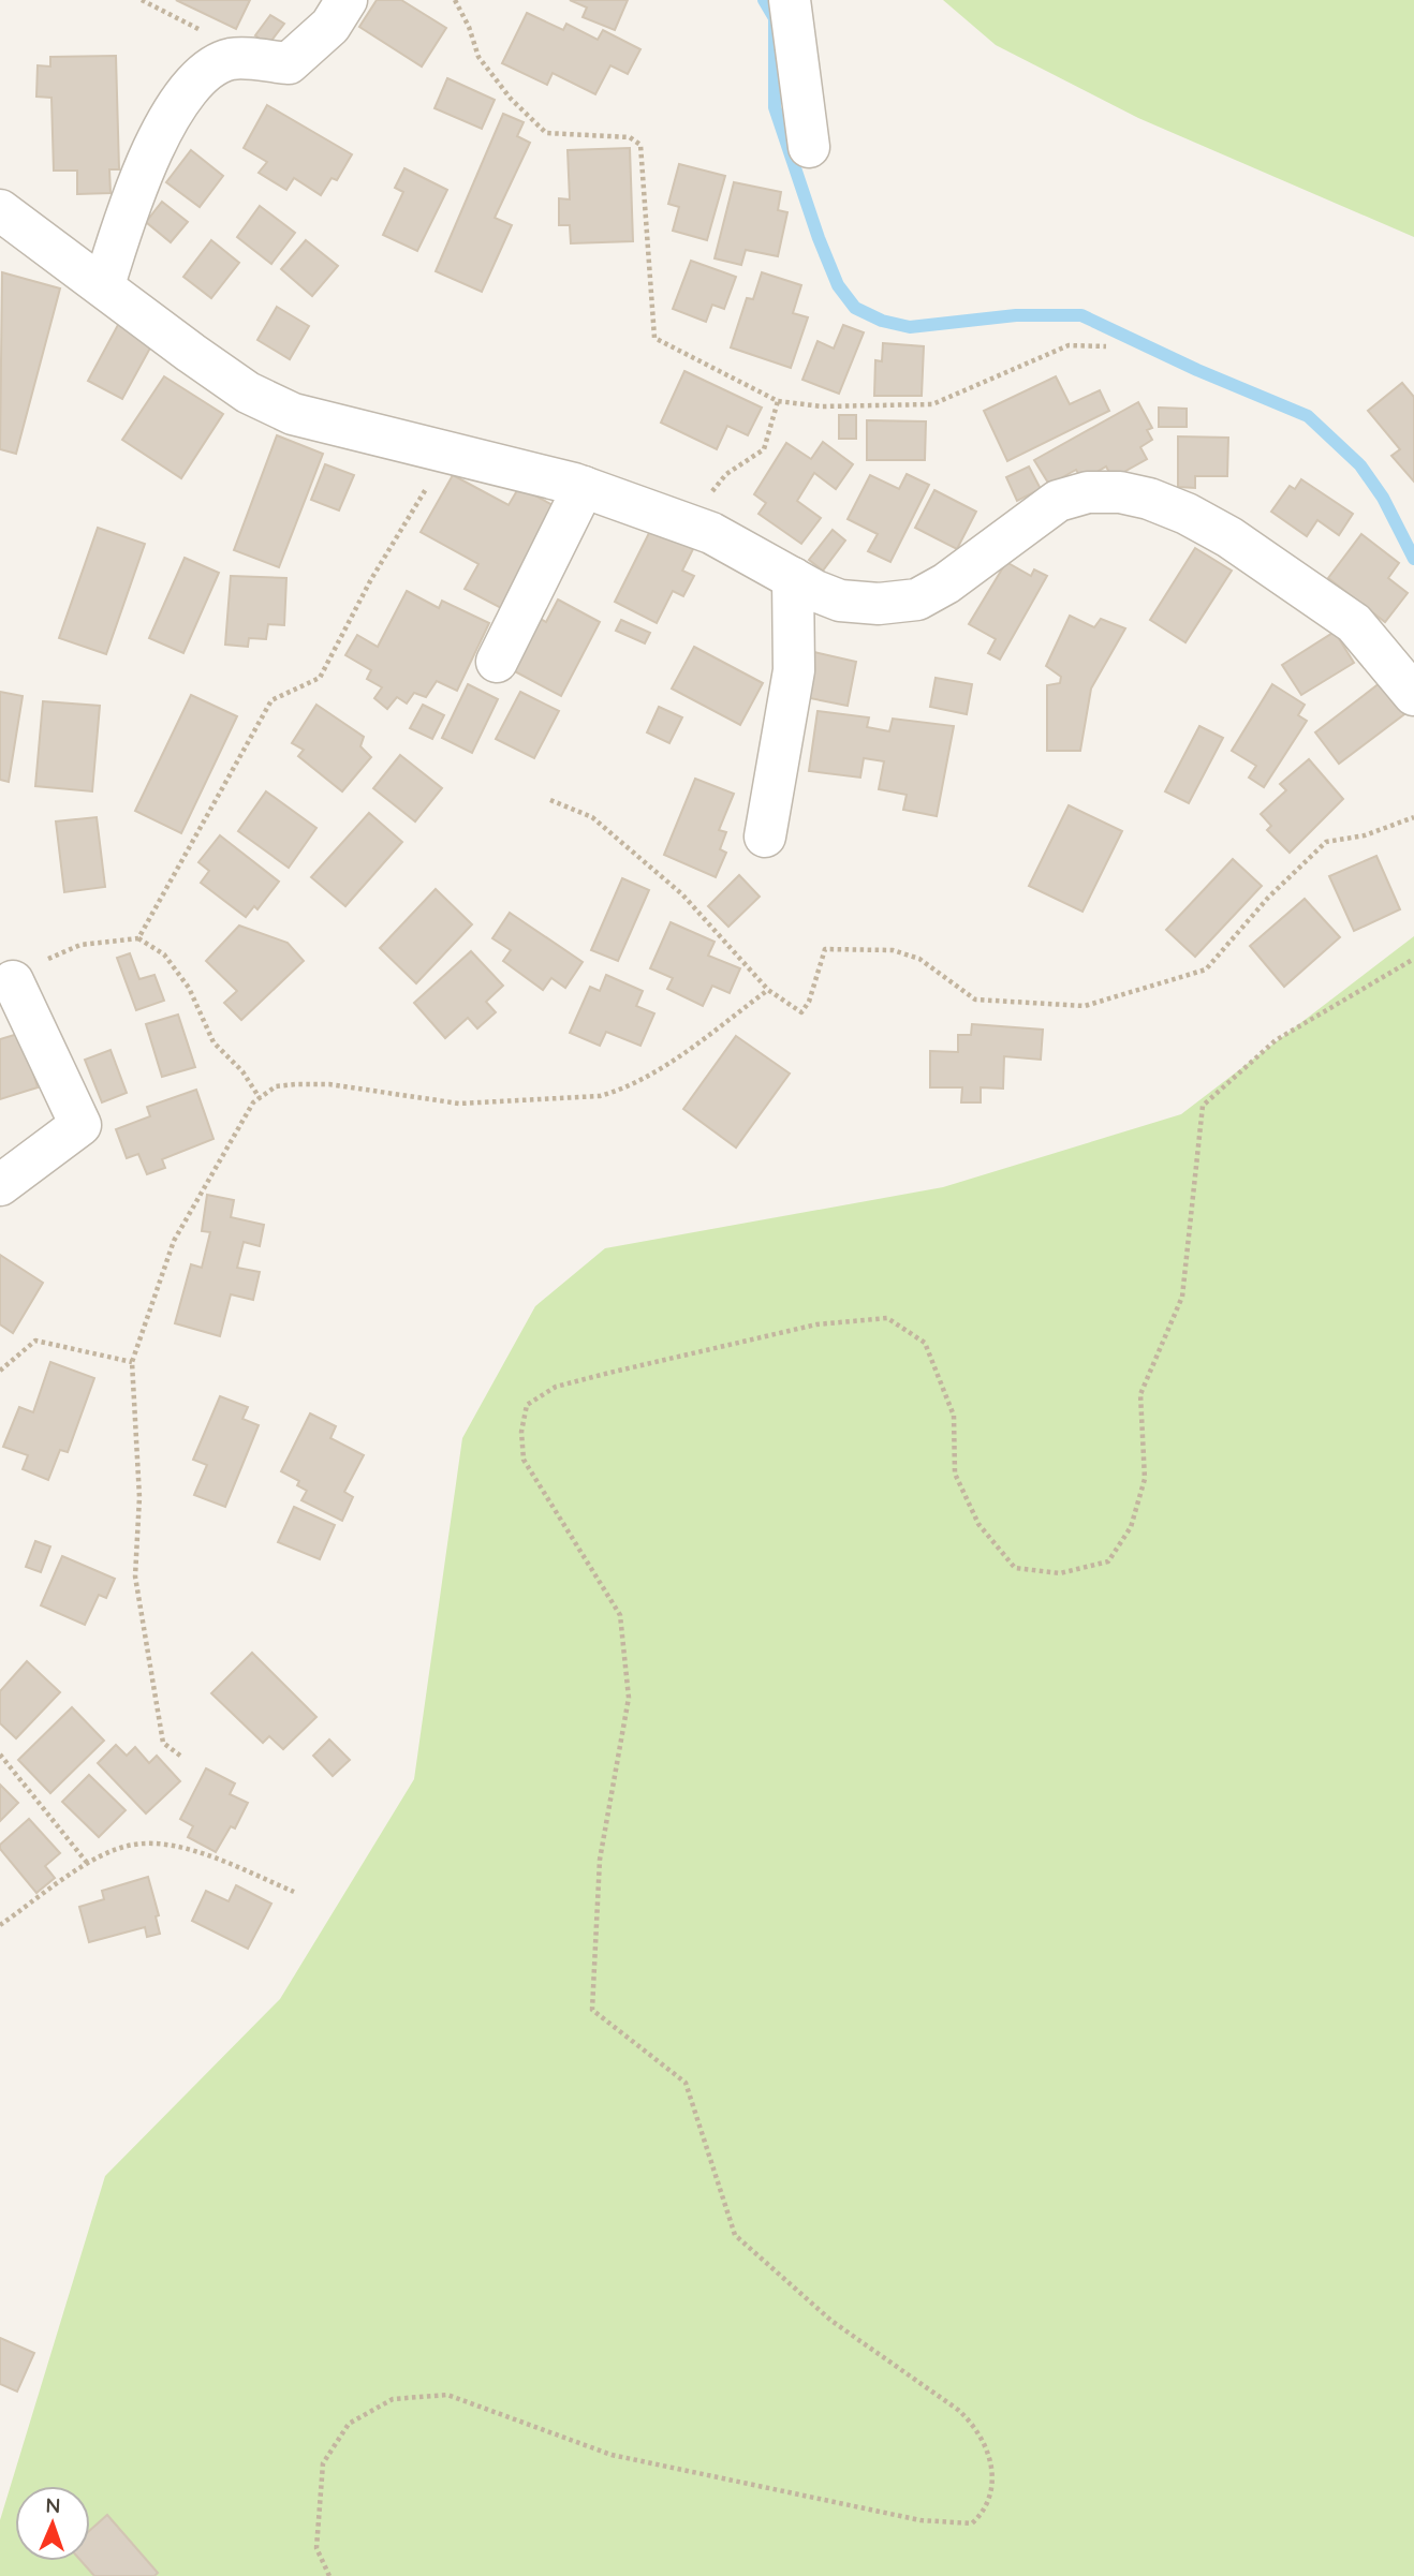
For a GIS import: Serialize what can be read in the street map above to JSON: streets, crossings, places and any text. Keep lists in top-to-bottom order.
{
  "north": "top"
}
